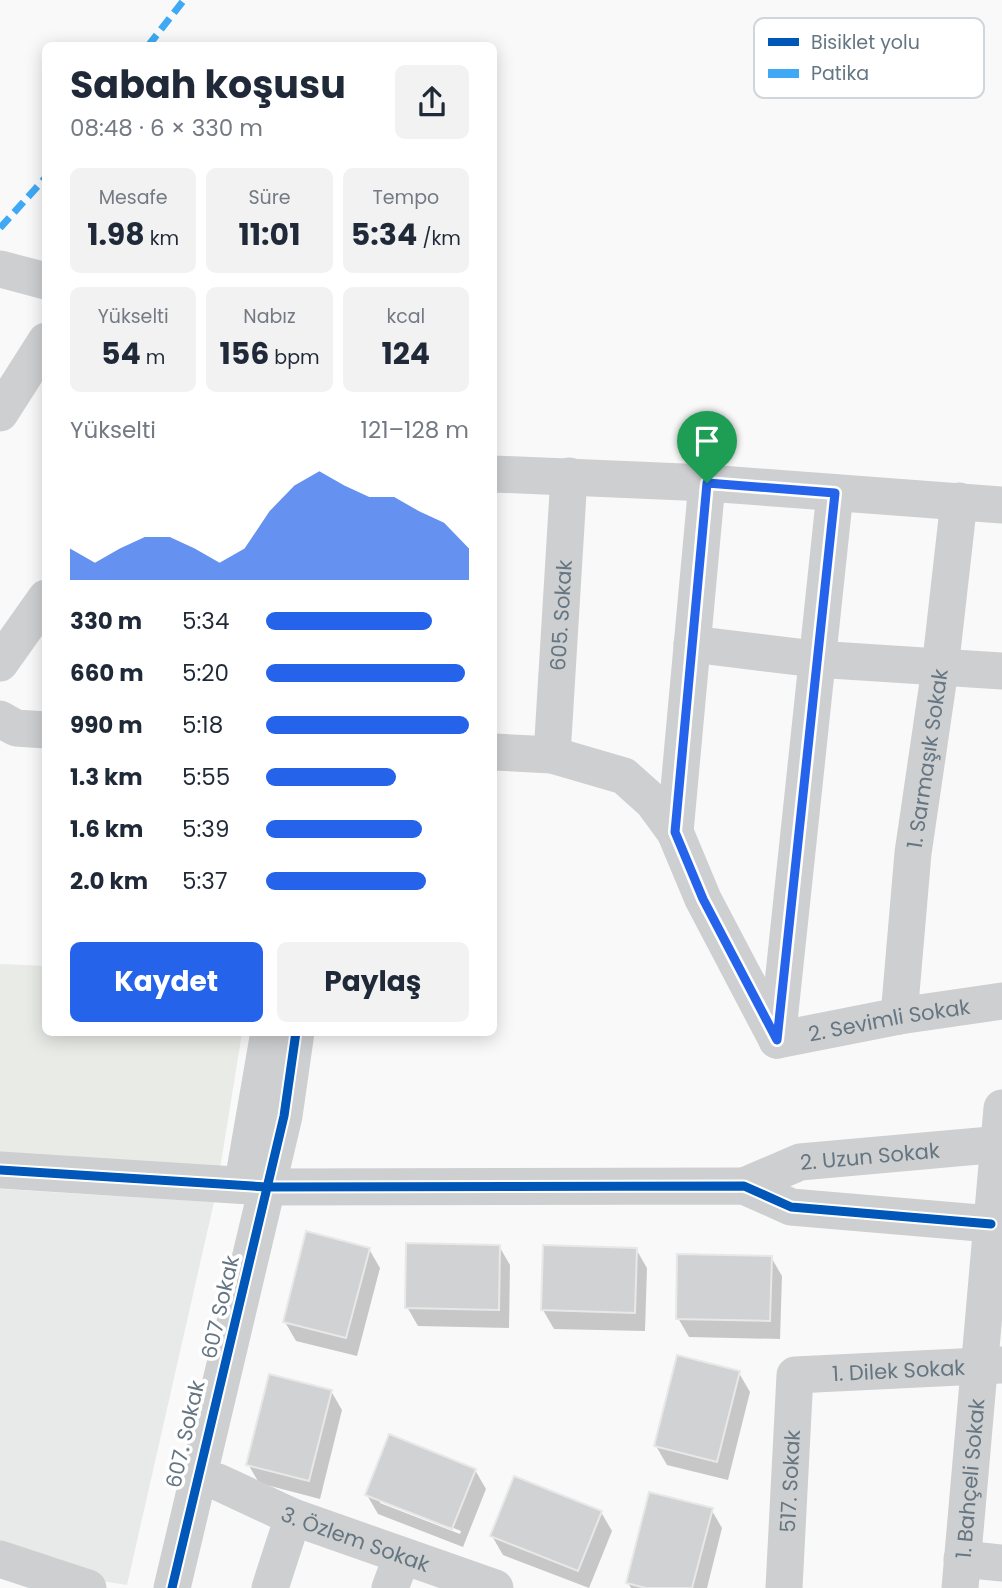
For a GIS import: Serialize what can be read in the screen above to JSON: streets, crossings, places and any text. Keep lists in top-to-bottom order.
{
  "streets": {
    "street": [
      "605. Sokak",
      "1. Sarmaşık Sokak",
      "2. Sevimli Sokak",
      "2. Uzun Sokak",
      "607 Sokak",
      "1. Dilek Sokak",
      "607. Sokak",
      "1. Bahçeli Sokak",
      "517. Sokak",
      "3. Özlem Sokak"
    ]
  },
  "crossings": [
    ["1. Sarmaşık Sokak", "2. Sevimli Sokak"],
    ["2. Uzun Sokak", "1. Bahçeli Sokak"],
    ["607 Sokak", "607. Sokak"],
    ["1. Dilek Sokak", "1. Bahçeli Sokak"],
    ["1. Dilek Sokak", "517. Sokak"]
  ],
  "legend": ["Bisiklet yolu", "Patika"],
  "page": {
    "heading": ["Sabah koşusu", "08:48 · 6 × 330 m"],
    "stats": [
      ["Mesafe", "1.98 km"],
      ["Süre", "11:01"],
      ["Tempo", "5:34 /km"],
      ["Yükselti", "54 m"],
      ["Nabız", "156 bpm"],
      ["kcal", "124"]
    ],
    "chart": ["Yükselti", "121–128 m"],
    "list": [
      {
        "name": "330 m",
        "note": "5:34"
      },
      {
        "name": "660 m",
        "note": "5:20"
      },
      {
        "name": "990 m",
        "note": "5:18"
      },
      {
        "name": "1.3 km",
        "note": "5:55"
      },
      {
        "name": "1.6 km",
        "note": "5:39"
      },
      {
        "name": "2.0 km",
        "note": "5:37"
      }
    ],
    "buttons": ["Kaydet", "Paylaş"]
  }
}
